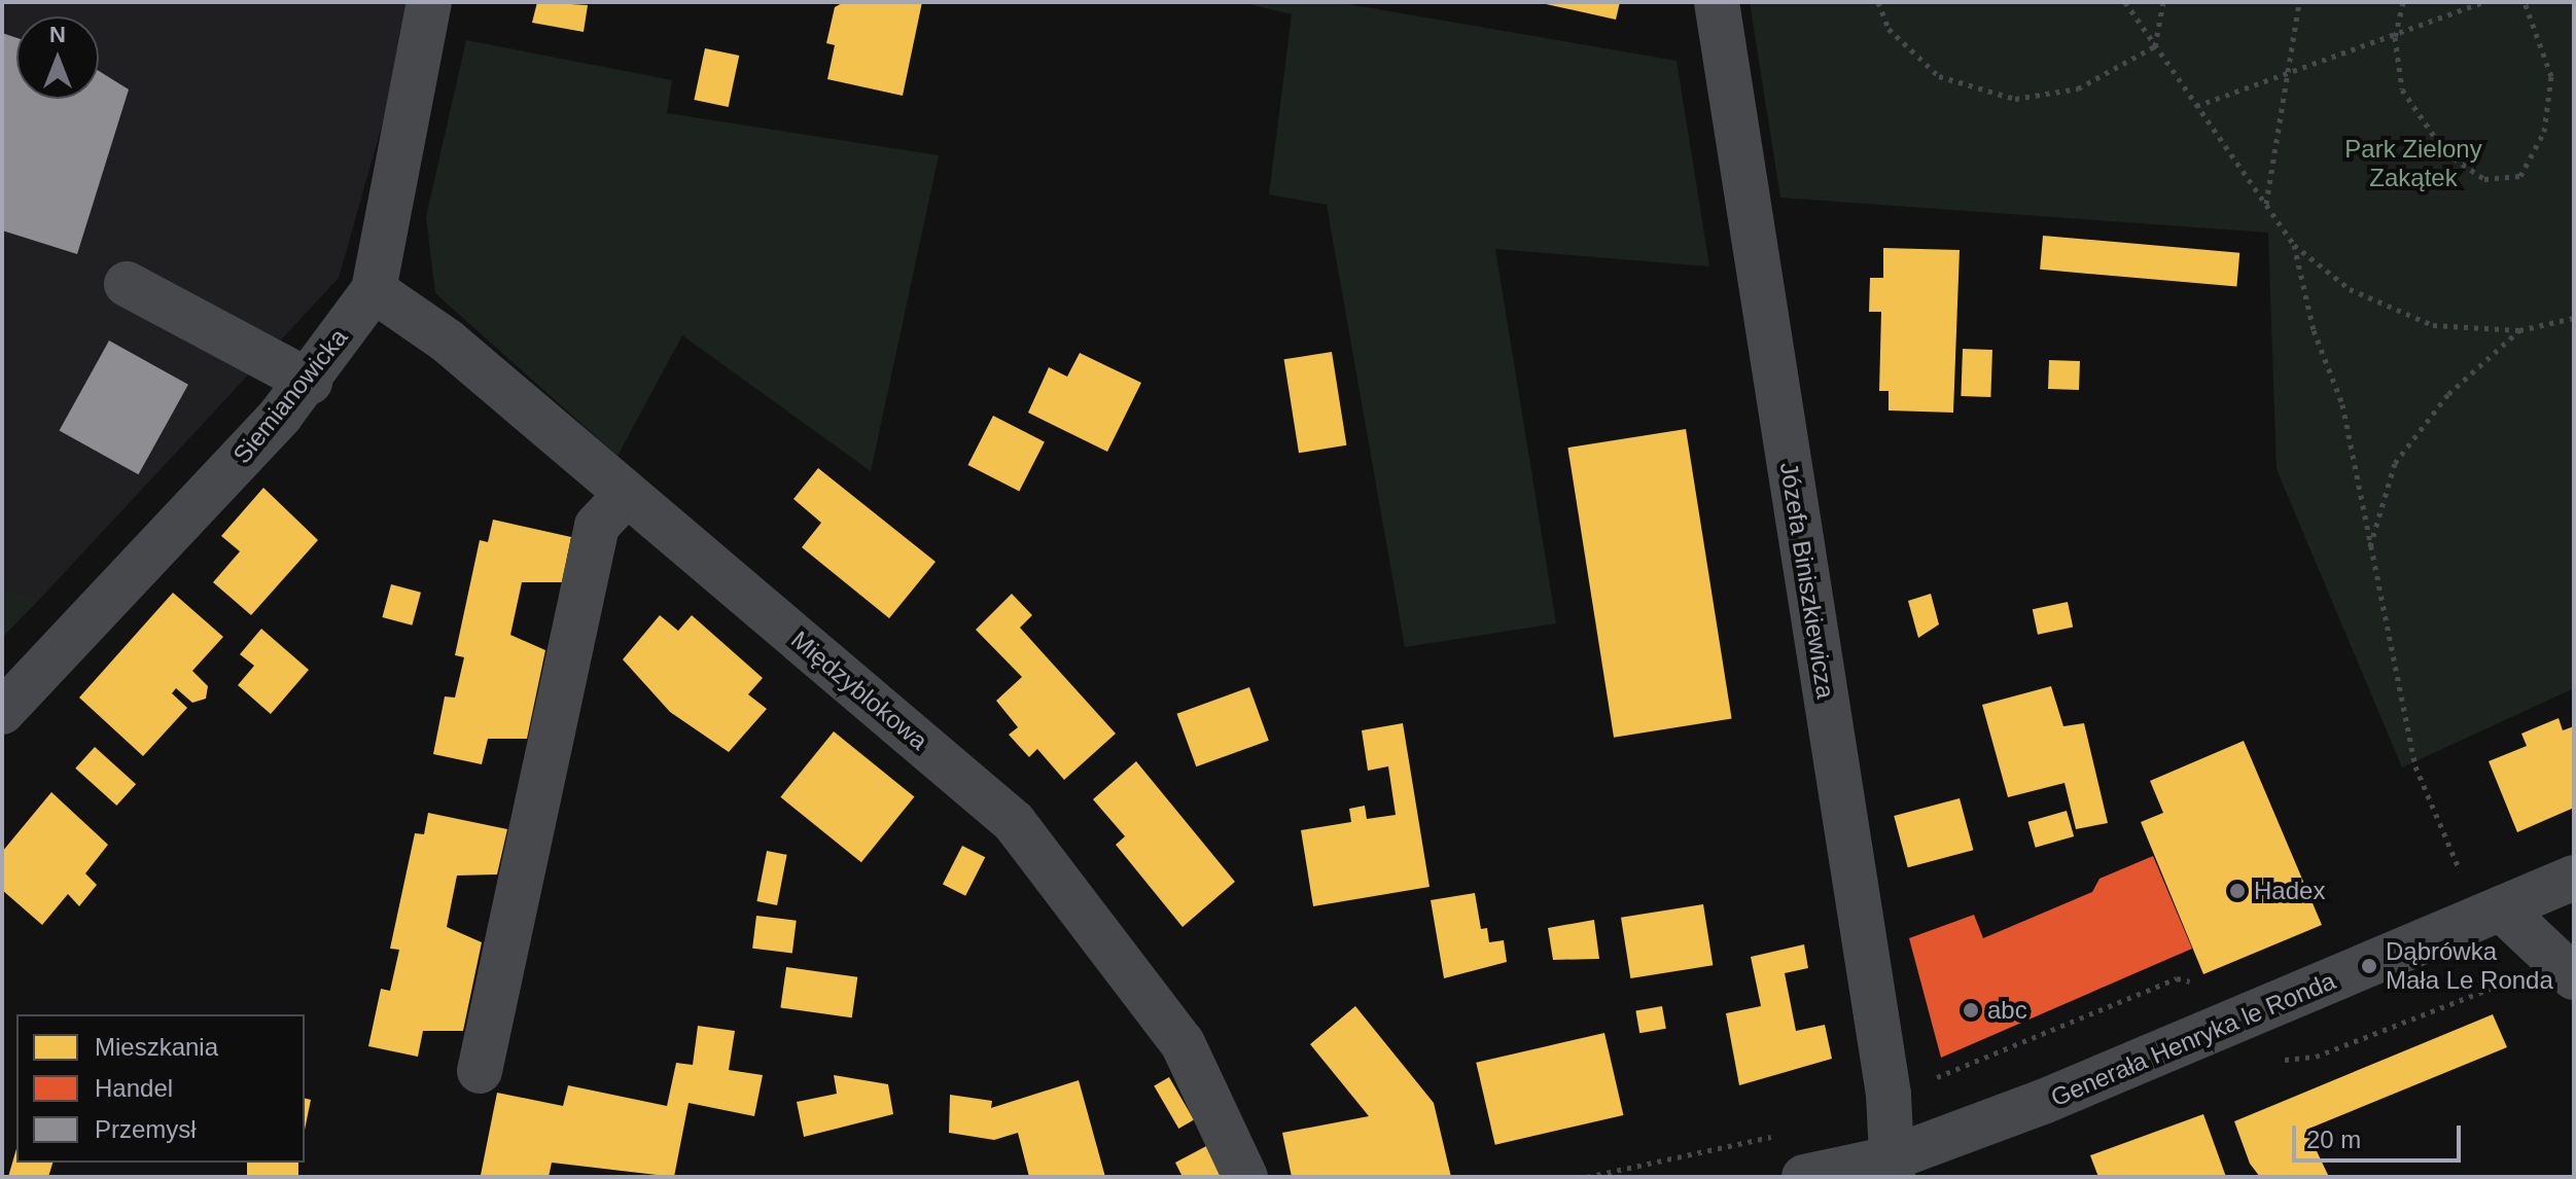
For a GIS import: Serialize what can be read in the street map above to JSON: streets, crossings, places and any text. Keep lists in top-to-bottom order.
{
  "streets": {
    "street": [
      "Siemianowicka",
      "Józefa Biniszkiewicza",
      "Międzyblokowa",
      "Generała Henryka le Ronda"
    ]
  },
  "crossings": [
    ["Siemianowicka", "Międzyblokowa"],
    ["Józefa Biniszkiewicza", "Generała Henryka le Ronda"]
  ],
  "parks": ["Park Zielony Zakątek"],
  "places": ["Hadex", "Dąbrówka Mała Le Ronda", "abc"],
  "legend": ["Mieszkania", "Handel", "Przemysł"],
  "scale_bar": "20 m",
  "north": "top"
}
